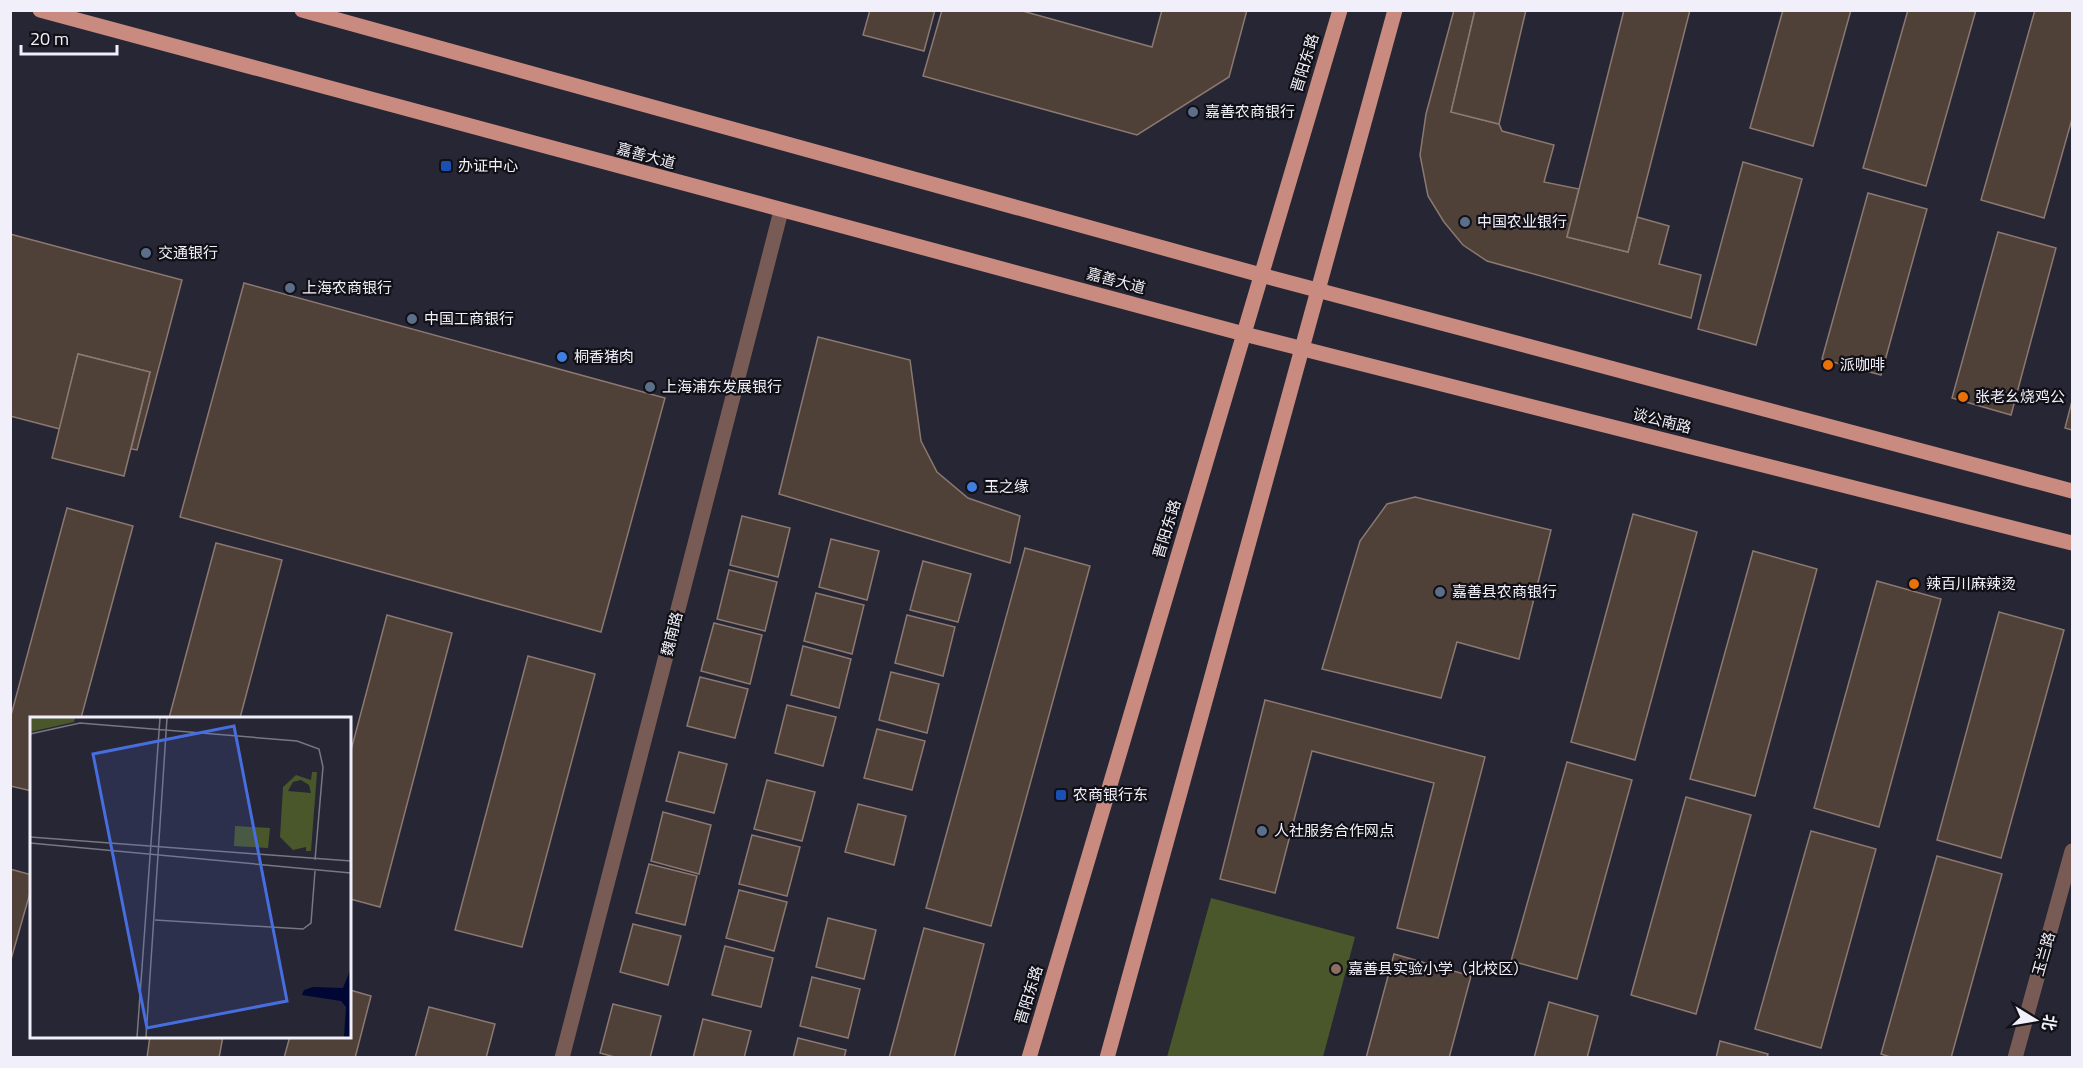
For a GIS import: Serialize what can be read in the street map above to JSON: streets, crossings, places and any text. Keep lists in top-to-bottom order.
{
  "streets": {
    "main road": ["晋阳东路", "嘉善大道", "谈公南路"],
    "street": ["魏南路", "玉兰路"]
  },
  "crossings": [
    ["晋阳东路", "嘉善大道"],
    ["晋阳东路", "谈公南路"],
    ["嘉善大道", "谈公南路"],
    ["嘉善大道", "魏南路"]
  ],
  "places": {
    "other": [
      "嘉善农商银行",
      "中国农业银行",
      "交通银行",
      "上海农商银行",
      "中国工商银行",
      "桐香猪肉",
      "派咖啡",
      "上海浦东发展银行",
      "张老幺烧鸡公",
      "玉之缘",
      "辣百川麻辣烫",
      "嘉善县农商银行",
      "人社服务合作网点",
      "嘉善县实验小学（北校区）"
    ],
    "transit": ["办证中心", "农商银行东"]
  },
  "scale_bar": "20 m",
  "north": "right"
}
